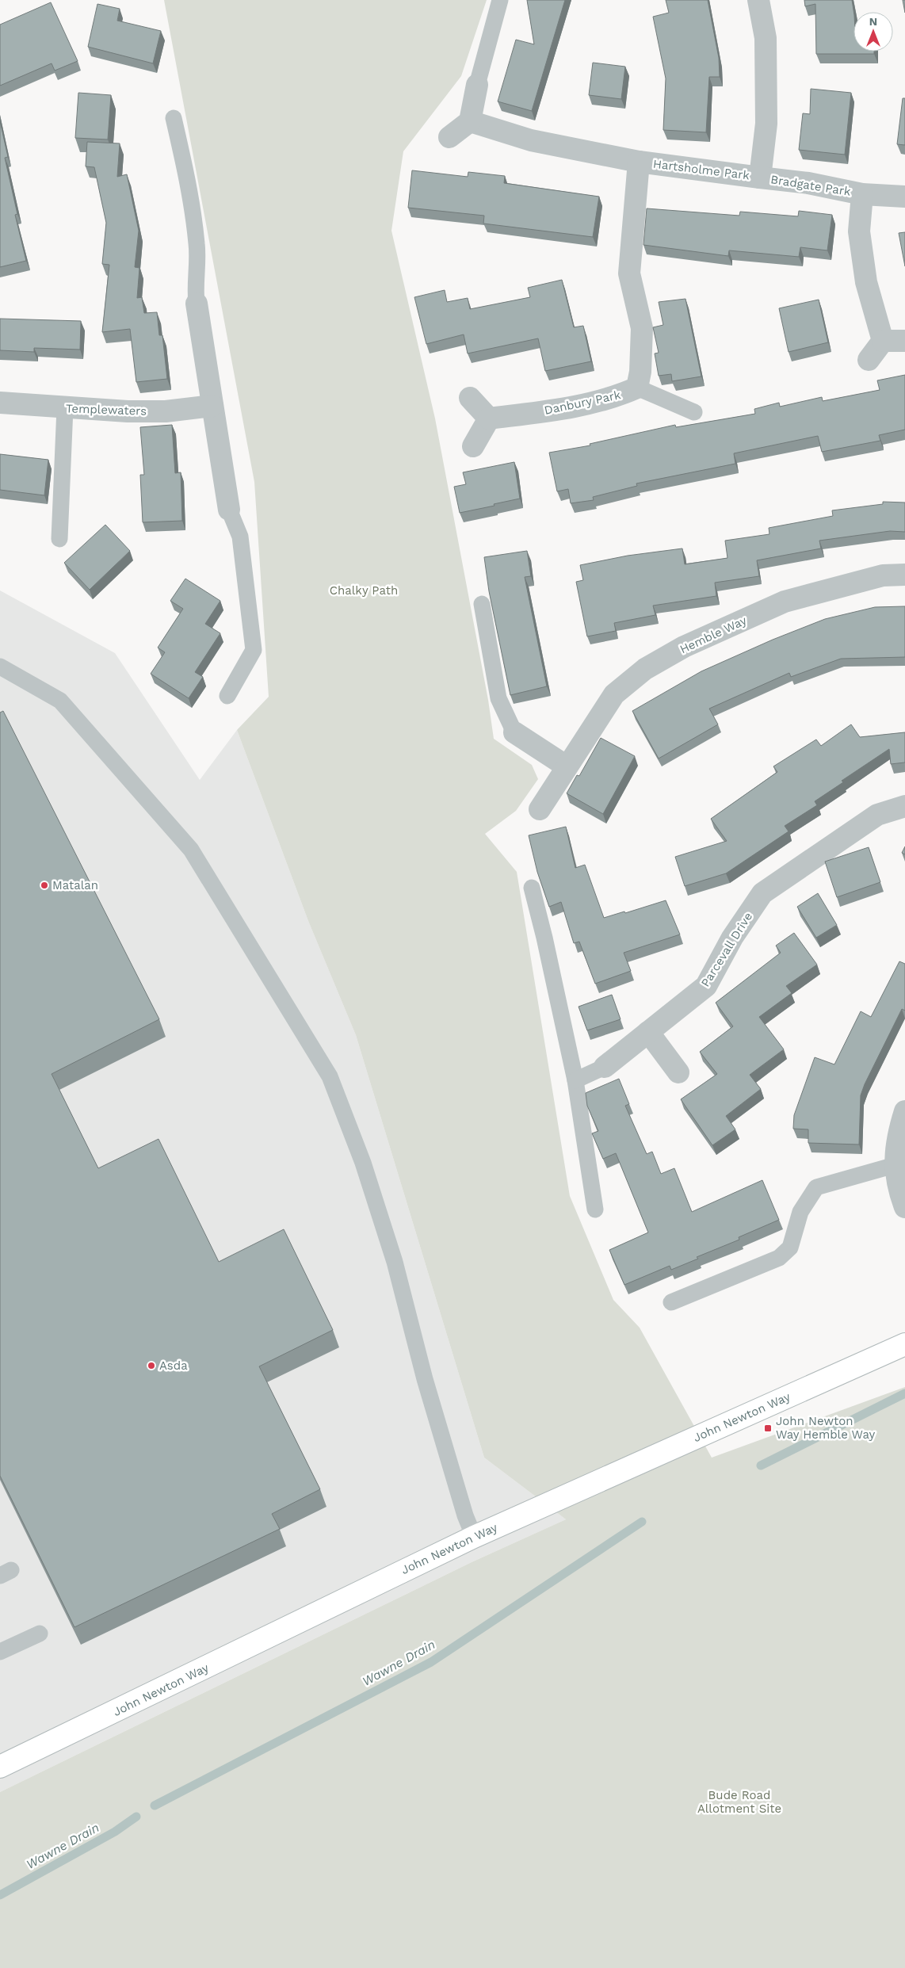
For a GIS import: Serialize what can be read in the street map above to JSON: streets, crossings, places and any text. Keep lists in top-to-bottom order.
{
  "streets": {
    "street": [
      "Hartsholme Park",
      "Bradgate Park",
      "Danbury Park",
      "Templewaters",
      "Hemble Way",
      "Parcevall Drive",
      "John Newton Way"
    ]
  },
  "crossings": [
    ["Hartsholme Park", "Bradgate Park"],
    ["Hartsholme Park", "Danbury Park"]
  ],
  "water": ["Wawne Drain"],
  "parks": ["Chalky Path", "Bude Road Allotment Site"],
  "places": {
    "other": ["Matalan", "Asda"],
    "transit": ["John Newton Way Hemble Way"]
  },
  "north": "top"
}
